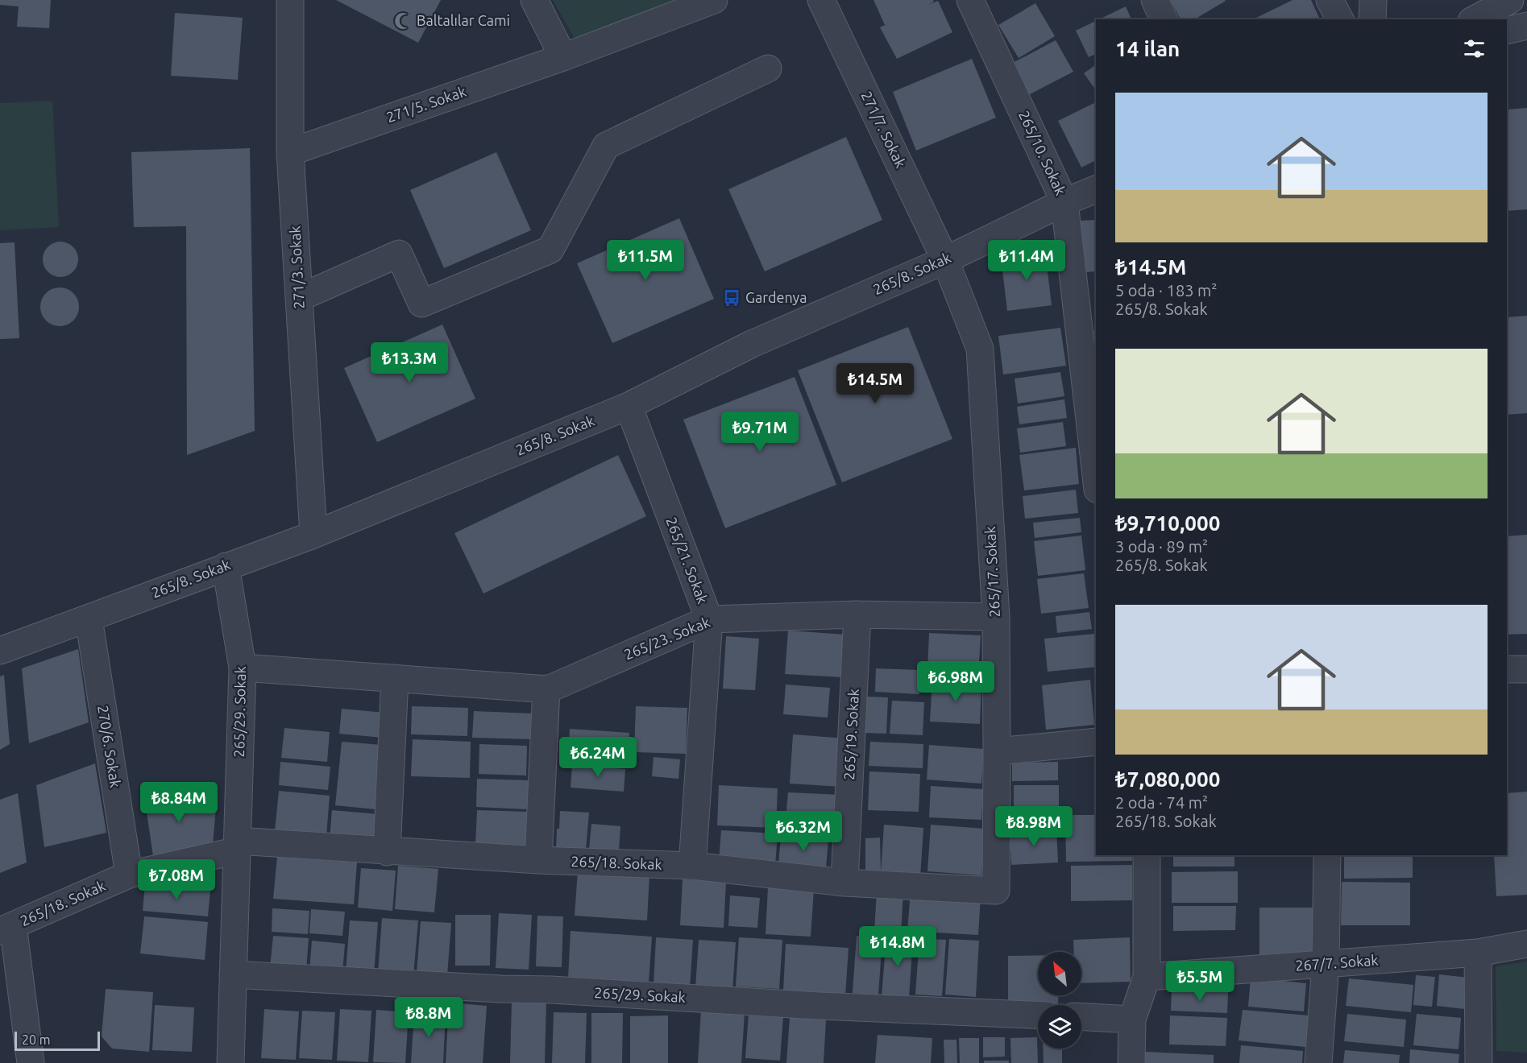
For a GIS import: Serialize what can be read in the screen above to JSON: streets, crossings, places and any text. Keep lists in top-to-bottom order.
{
  "streets": {
    "street": [
      "271/5. Sokak",
      "271/7. Sokak",
      "265/10. Sokak",
      "271/3. Sokak",
      "265/8. Sokak",
      "265/21. Sokak",
      "265/17. Sokak",
      "265/23. Sokak",
      "265/29. Sokak",
      "265/19. Sokak",
      "270/6. Sokak",
      "265/18. Sokak",
      "267/7. Sokak"
    ]
  },
  "crossings": [
    ["271/5. Sokak", "271/3. Sokak"],
    ["271/7. Sokak", "265/8. Sokak"],
    ["271/7. Sokak", "265/17. Sokak"],
    ["265/10. Sokak", "265/8. Sokak"],
    ["271/3. Sokak", "265/8. Sokak"],
    ["265/8. Sokak", "265/21. Sokak"],
    ["265/8. Sokak", "265/17. Sokak"],
    ["265/8. Sokak", "265/29. Sokak"],
    ["265/8. Sokak", "270/6. Sokak"],
    ["265/21. Sokak", "265/23. Sokak"],
    ["265/21. Sokak", "265/18. Sokak"],
    ["265/17. Sokak", "265/23. Sokak"],
    ["265/17. Sokak", "265/18. Sokak"],
    ["265/23. Sokak", "265/19. Sokak"],
    ["265/29. Sokak", "265/18. Sokak"],
    ["265/19. Sokak", "265/18. Sokak"],
    ["270/6. Sokak", "265/18. Sokak"]
  ],
  "places": {
    "mosque": ["Baltalılar Cami"],
    "bus stop": ["Gardenya"]
  },
  "scale_bar": "20 m",
  "north": "top left",
  "page": {
    "heading": "14 ilan",
    "list": [
      {
        "name": "₺14.5M",
        "note": "5 oda · 183 m² · 265/8. Sokak"
      },
      {
        "name": "₺9,710,000",
        "note": "3 oda · 89 m² · 265/8. Sokak"
      },
      {
        "name": "₺7,080,000",
        "note": "2 oda · 74 m² · 265/18. Sokak"
      }
    ],
    "price": [
      "₺11.5M",
      "₺11.4M",
      "₺13.3M",
      "₺14.5M",
      "₺9.71M",
      "₺6.98M",
      "₺6.24M",
      "₺8.84M",
      "₺8.98M",
      "₺6.32M",
      "₺7.08M",
      "₺14.8M",
      "₺5.5M",
      "₺8.8M"
    ],
    "scale": "20 m"
  }
}
